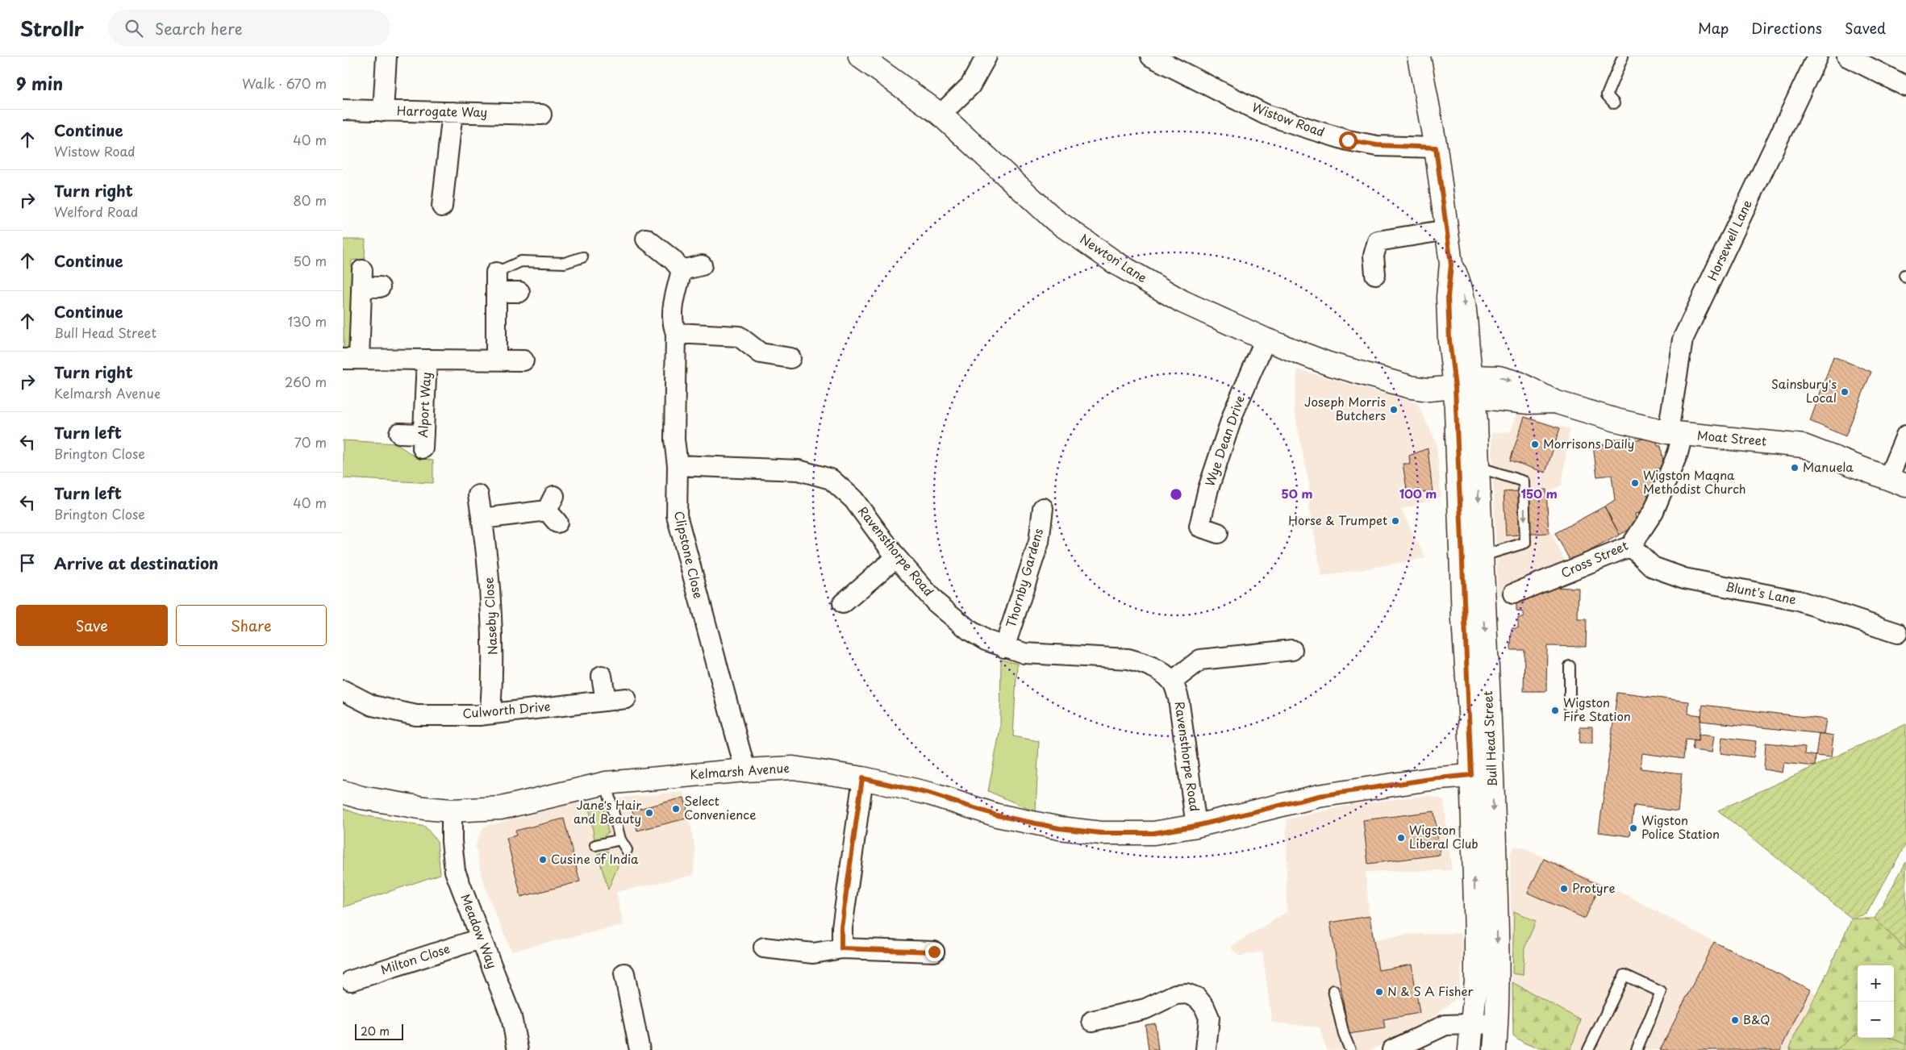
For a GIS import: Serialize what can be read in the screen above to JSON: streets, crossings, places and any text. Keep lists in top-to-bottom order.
{
  "streets": {
    "main road": [
      "Newton Lane",
      "Moat Street",
      "Bull Head Street",
      "Kelmarsh Avenue"
    ],
    "street": [
      "Harrogate Way",
      "Wistow Road",
      "Horsewell Lane",
      "Alport Way",
      "Wye Dean Drive",
      "Ravensthorpe Road",
      "Clipstone Close",
      "Cross Street",
      "Thornby Gardens",
      "Blunt's Lane",
      "Naseby Close",
      "Culworth Drive",
      "Meadow Way",
      "Milton Close"
    ]
  },
  "crossings": [
    ["Horsewell Lane", "Moat Street"],
    ["Horsewell Lane", "Cross Street"],
    ["Newton Lane", "Moat Street"],
    ["Newton Lane", "Wye Dean Drive"],
    ["Newton Lane", "Bull Head Street"],
    ["Moat Street", "Cross Street"],
    ["Moat Street", "Bull Head Street"],
    ["Ravensthorpe Road", "Clipstone Close"],
    ["Ravensthorpe Road", "Thornby Gardens"],
    ["Ravensthorpe Road", "Kelmarsh Avenue"],
    ["Clipstone Close", "Kelmarsh Avenue"],
    ["Cross Street", "Blunt's Lane"],
    ["Naseby Close", "Culworth Drive"],
    ["Bull Head Street", "Kelmarsh Avenue"],
    ["Kelmarsh Avenue", "Meadow Way"],
    ["Meadow Way", "Milton Close"]
  ],
  "places": [
    "Sainsbury's Local",
    "Joseph Morris Butchers",
    "Morrisons Daily",
    "Manuela",
    "Wigston Magna Methodist Church",
    "Horse & Trumpet",
    "Wigston Fire Station",
    "Select Convenience",
    "Jane's Hair and Beauty",
    "Wigston Police Station",
    "Wigston Liberal Club",
    "Cusine of India",
    "Protyre",
    "N & S A Fisher",
    "B&Q"
  ],
  "scale_bar": "20 m",
  "page": {
    "header": "Strollr",
    "search": "Search here",
    "nav": ["Map", "Directions", "Saved"],
    "heading": ["9 min", "Walk · 670 m"],
    "list": [
      ["Continue", "Wistow Road", "40 m"],
      ["Turn right", "Welford Road", "80 m"],
      ["Continue", "50 m"],
      ["Continue", "Bull Head Street", "130 m"],
      ["Turn right", "Kelmarsh Avenue", "260 m"],
      ["Turn left", "Brington Close", "70 m"],
      ["Turn left", "Brington Close", "40 m"],
      "Arrive at destination"
    ],
    "buttons": ["Save", "Share"],
    "map_buttons": ["+", "−"],
    "scale": "20 m"
  },
  "rings": ["50 m", "100 m", "150 m"]
}
